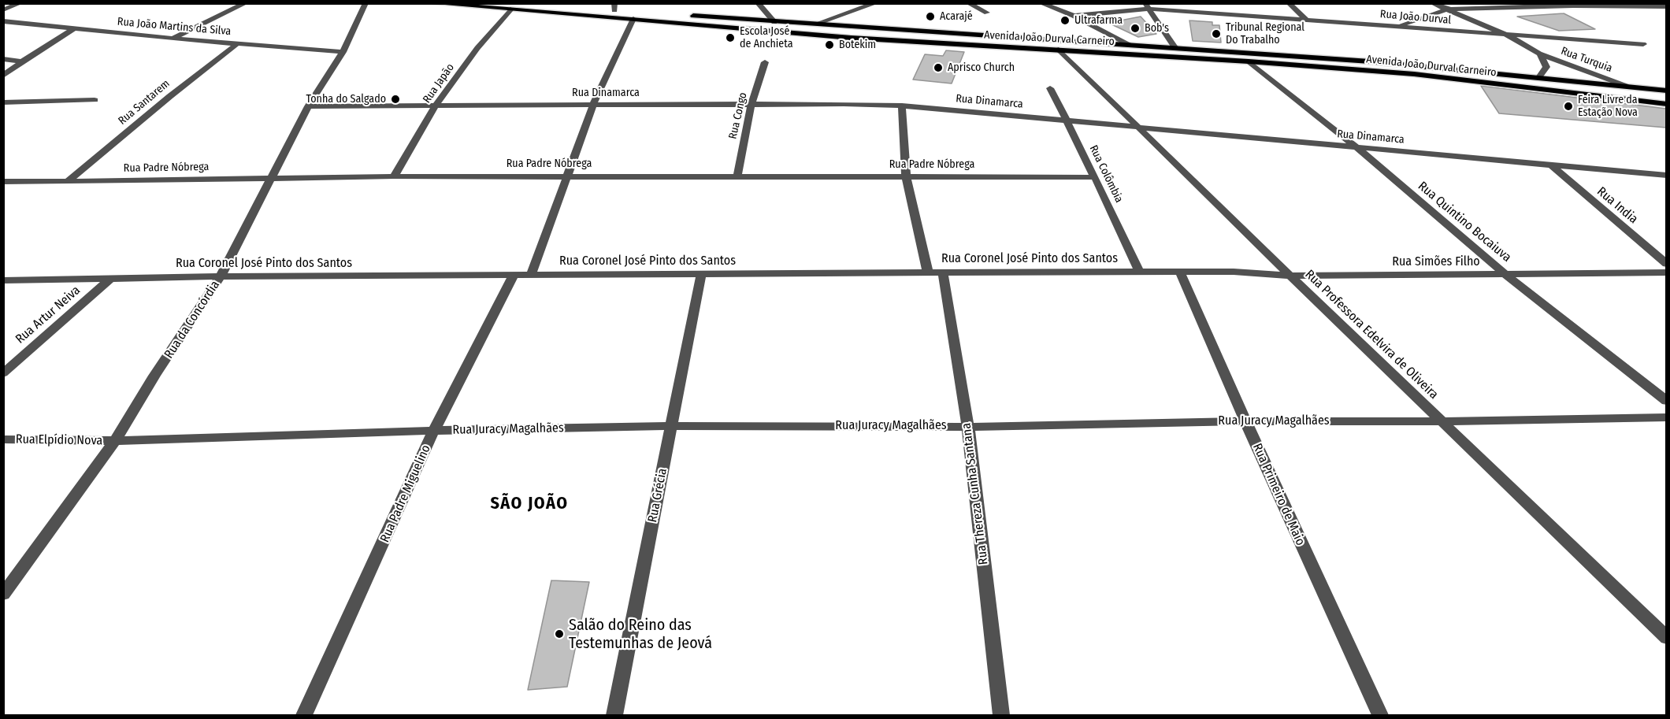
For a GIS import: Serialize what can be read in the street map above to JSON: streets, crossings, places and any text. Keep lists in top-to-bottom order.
{
  "streets": {
    "main road": ["Avenida João Durval Carneiro"],
    "street": [
      "Rua João Durval",
      "Rua João Martins da Silva",
      "Rua Turquia",
      "Rua Japão",
      "Rua Dinamarca",
      "Rua Santarem",
      "Rua Congo",
      "Rua Padre Nóbrega",
      "Rua Colômbia",
      "Rua India",
      "Rua Quintino Bocaiuva",
      "Rua Coronel José Pinto dos Santos",
      "Rua Simões Filho",
      "Rua Artur Neiva",
      "Rua da Concórdia",
      "Rua Professora Edelvira de Oliveira",
      "Rua Juracy Magalhães",
      "Rua Elpídio Nova",
      "Rua Padre Miguelino",
      "Rua Thereza Cunha Santana",
      "Rua Primeiro de Maio",
      "Rua Grécia"
    ]
  },
  "crossings": [
    ["Rua João Durval", "Rua Turquia"],
    ["Rua João Martins da Silva", "Rua Santarem"],
    ["Rua João Martins da Silva", "Rua da Concórdia"],
    ["Avenida João Durval Carneiro", "Rua Turquia"],
    ["Avenida João Durval Carneiro", "Rua Japão"],
    ["Avenida João Durval Carneiro", "Rua Quintino Bocaiuva"],
    ["Avenida João Durval Carneiro", "Rua Professora Edelvira de Oliveira"],
    ["Rua Japão", "Rua Dinamarca"],
    ["Rua Japão", "Rua Padre Nóbrega"],
    ["Rua Dinamarca", "Rua Congo"],
    ["Rua Dinamarca", "Rua Colômbia"],
    ["Rua Dinamarca", "Rua India"],
    ["Rua Dinamarca", "Rua Quintino Bocaiuva"],
    ["Rua Dinamarca", "Rua da Concórdia"],
    ["Rua Dinamarca", "Rua Professora Edelvira de Oliveira"],
    ["Rua Santarem", "Rua Padre Nóbrega"],
    ["Rua Congo", "Rua Padre Nóbrega"],
    ["Rua Padre Nóbrega", "Rua Colômbia"],
    ["Rua Padre Nóbrega", "Rua da Concórdia"],
    ["Rua Colômbia", "Rua Coronel José Pinto dos Santos"],
    ["Rua Quintino Bocaiuva", "Rua Simões Filho"],
    ["Rua Coronel José Pinto dos Santos", "Rua Simões Filho"],
    ["Rua Coronel José Pinto dos Santos", "Rua Artur Neiva"],
    ["Rua Coronel José Pinto dos Santos", "Rua da Concórdia"],
    ["Rua Coronel José Pinto dos Santos", "Rua Professora Edelvira de Oliveira"],
    ["Rua Coronel José Pinto dos Santos", "Rua Padre Miguelino"],
    ["Rua Coronel José Pinto dos Santos", "Rua Thereza Cunha Santana"],
    ["Rua Coronel José Pinto dos Santos", "Rua Primeiro de Maio"],
    ["Rua Coronel José Pinto dos Santos", "Rua Grécia"],
    ["Rua Simões Filho", "Rua Professora Edelvira de Oliveira"],
    ["Rua da Concórdia", "Rua Juracy Magalhães"],
    ["Rua da Concórdia", "Rua Elpídio Nova"],
    ["Rua Professora Edelvira de Oliveira", "Rua Juracy Magalhães"],
    ["Rua Juracy Magalhães", "Rua Elpídio Nova"],
    ["Rua Juracy Magalhães", "Rua Padre Miguelino"],
    ["Rua Juracy Magalhães", "Rua Thereza Cunha Santana"],
    ["Rua Juracy Magalhães", "Rua Primeiro de Maio"],
    ["Rua Juracy Magalhães", "Rua Grécia"]
  ],
  "districts": ["SÃO JOÃO"],
  "places": [
    "Acarajé",
    "Ultrafarma",
    "Bob's",
    "Tribunal Regional Do Trabalho",
    "Escola José de Anchieta",
    "Botekim",
    "Aprisco Church",
    "Tonha do Salgado",
    "Feira Livre da Estação Nova",
    "Salão do Reino das Testemunhas de Jeová"
  ]
}
